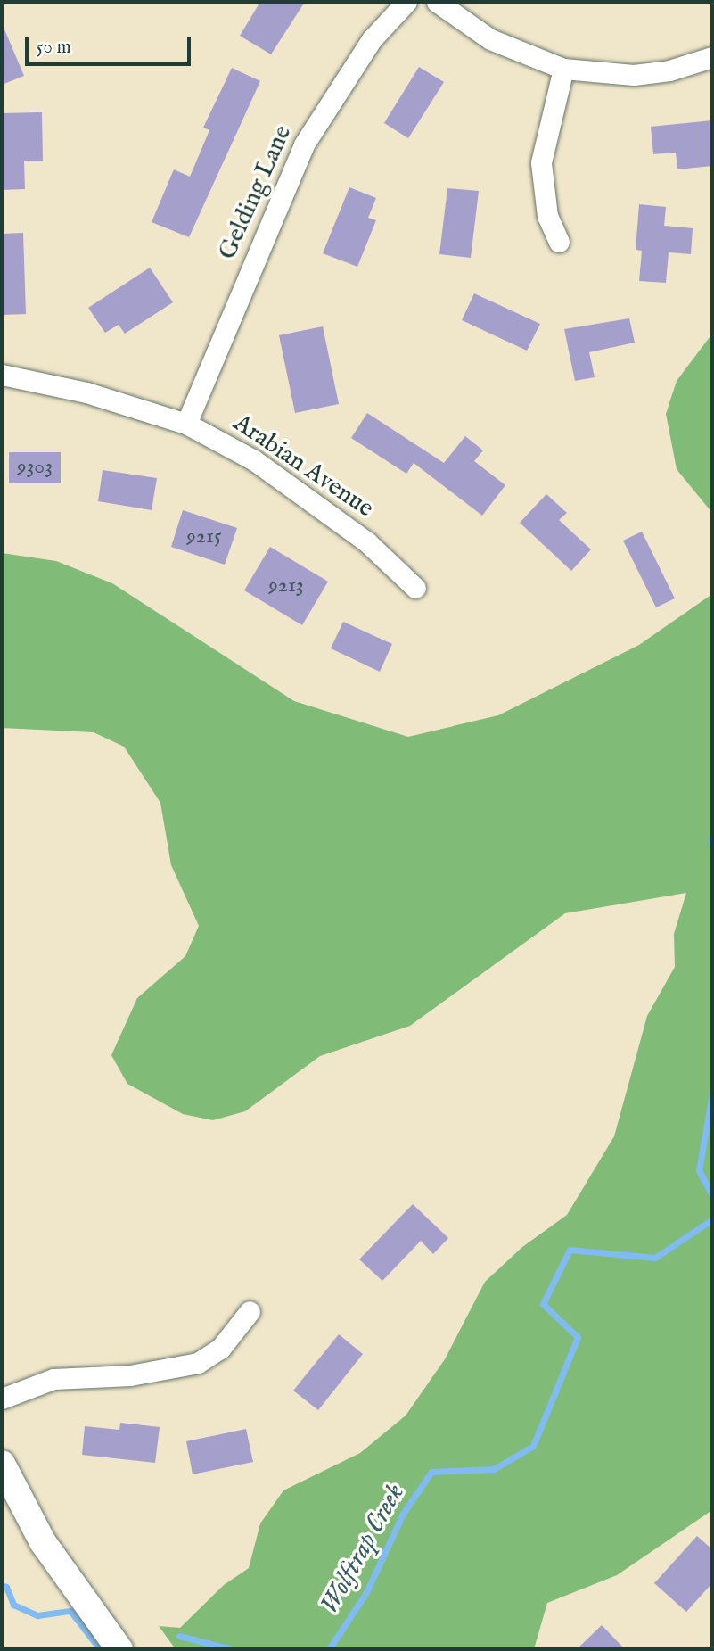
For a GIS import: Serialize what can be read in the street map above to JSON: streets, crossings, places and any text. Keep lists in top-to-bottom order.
{
  "streets": {
    "street": ["Gelding Lane", "Arabian Avenue"]
  },
  "crossings": [
    ["Gelding Lane", "Arabian Avenue"]
  ],
  "water": ["Wolftrap Creek"],
  "house_numbers": ["9303", "9215", "9213"],
  "scale_bar": "50 m"
}
